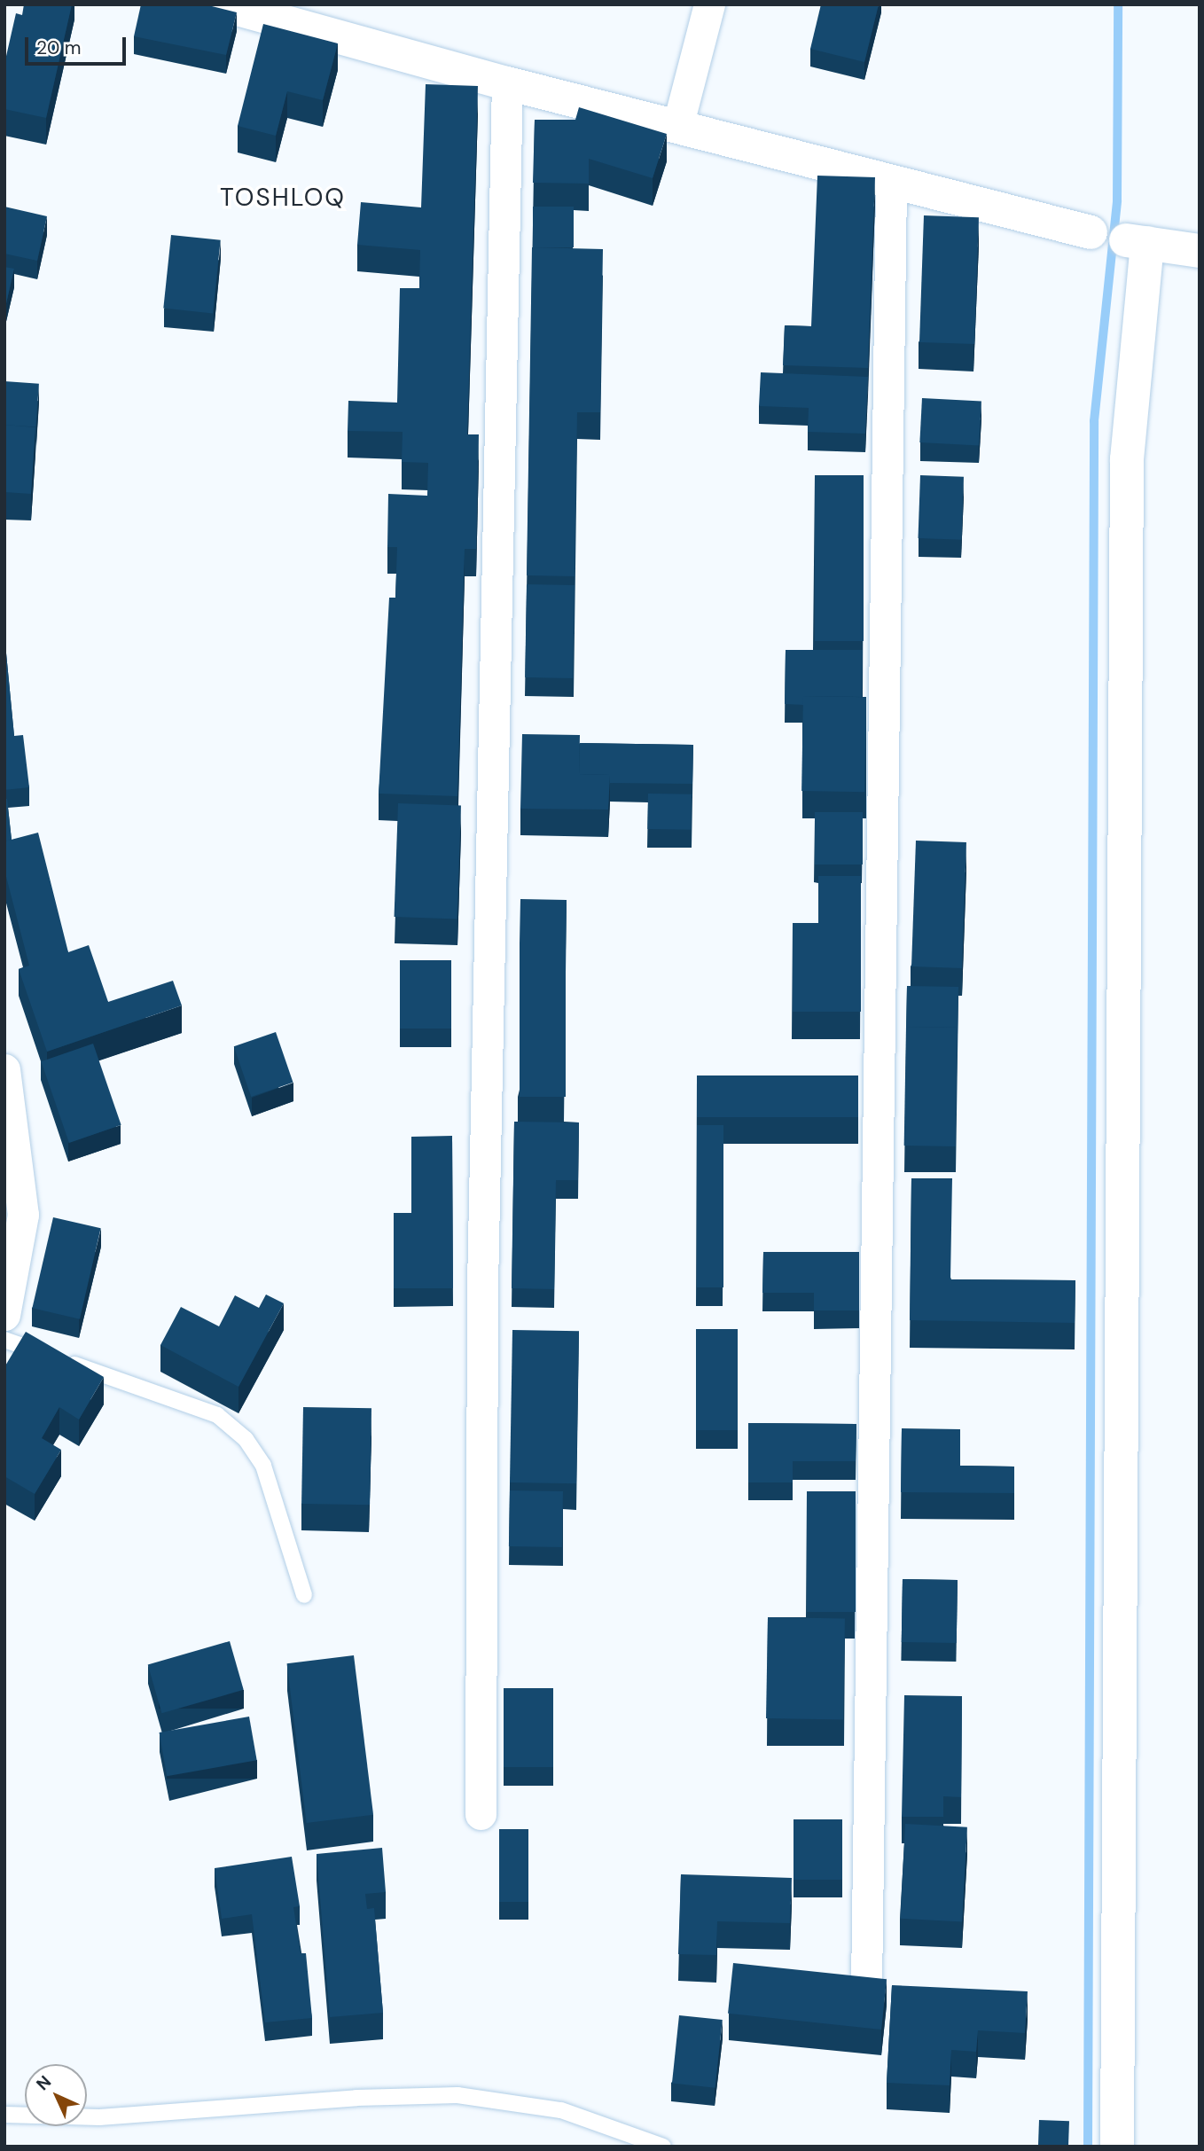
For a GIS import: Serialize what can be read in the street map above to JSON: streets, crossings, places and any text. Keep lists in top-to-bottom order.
{
  "districts": ["TOSHLOQ"],
  "scale_bar": "20 m",
  "north": "top left"
}
